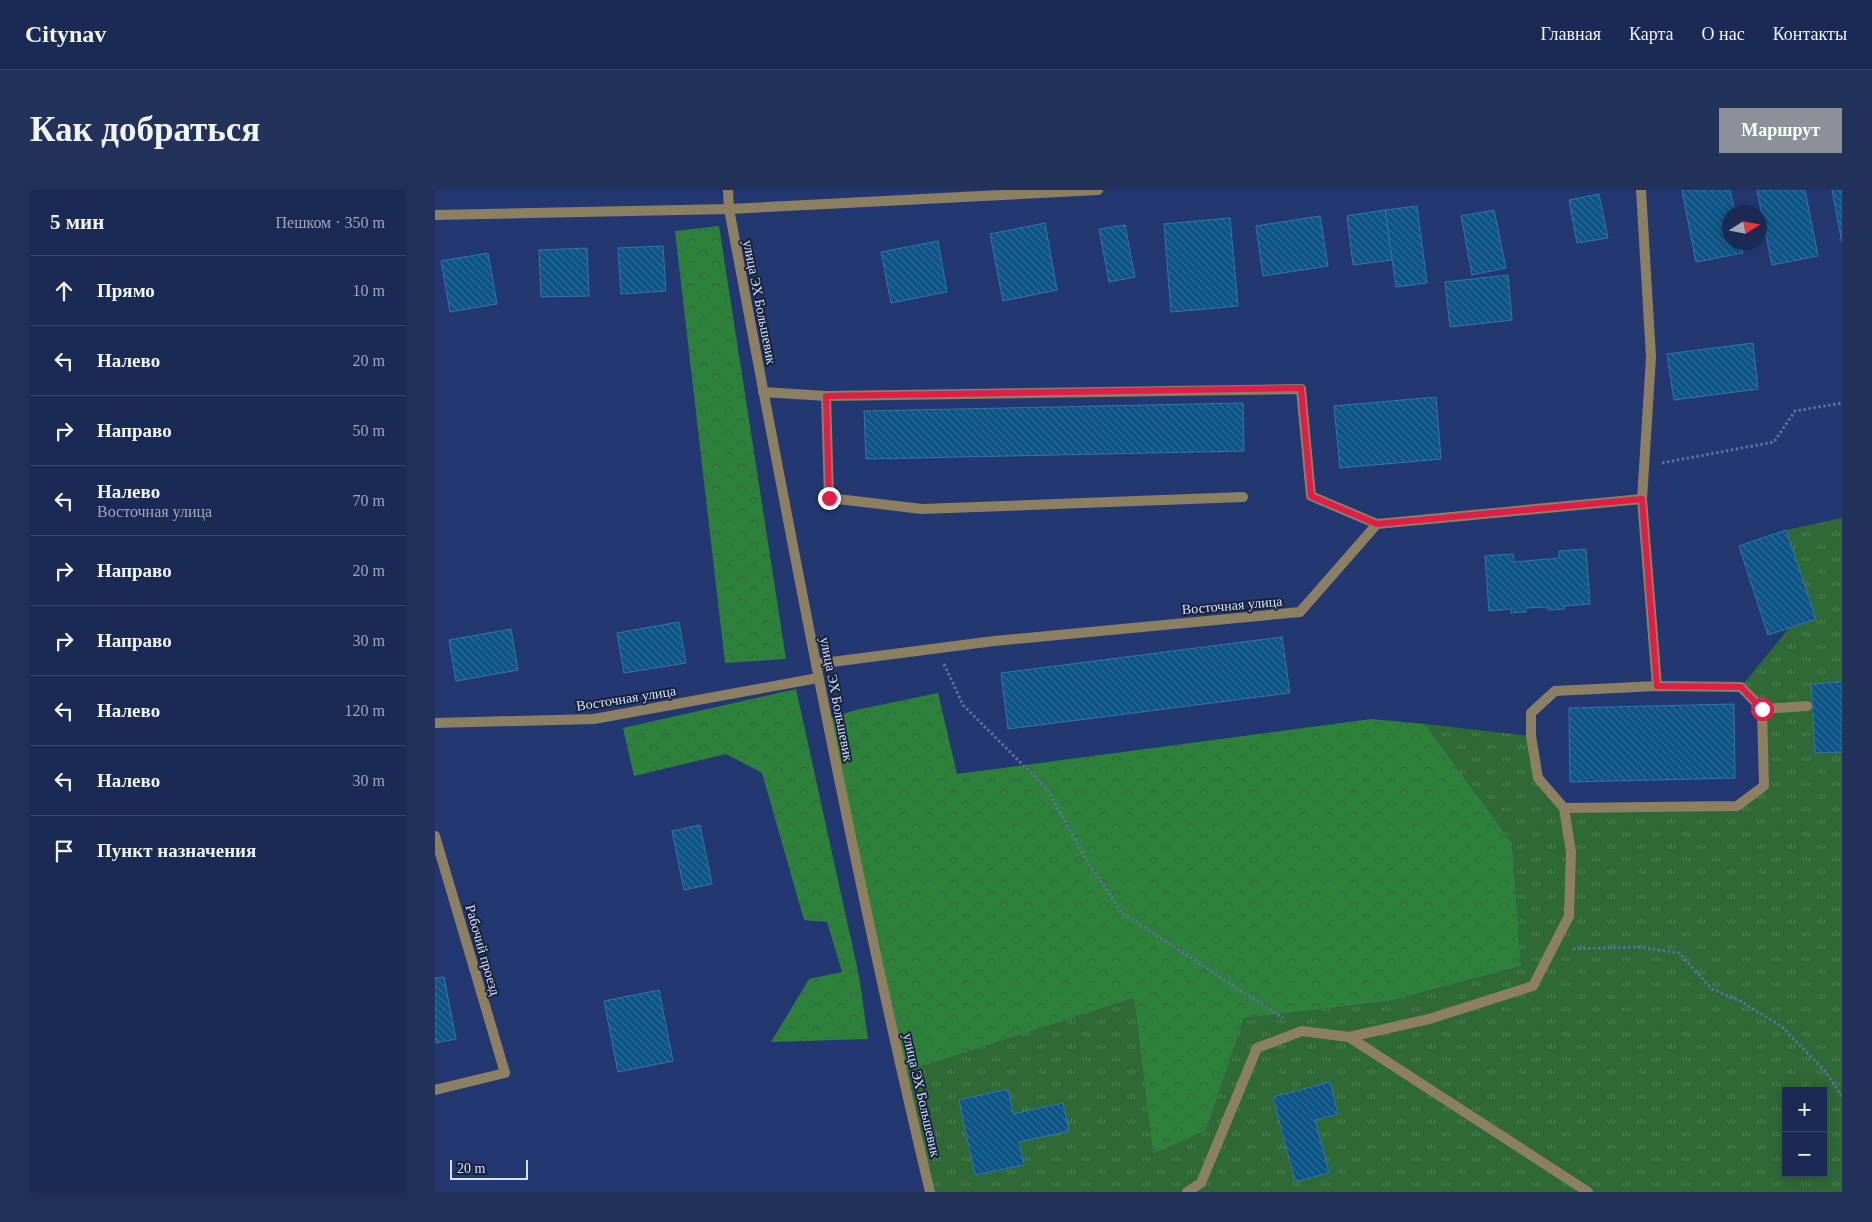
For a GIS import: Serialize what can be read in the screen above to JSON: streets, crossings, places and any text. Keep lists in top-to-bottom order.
{
  "streets": {
    "street": ["улица ЭХ Большевик", "Восточная улица", "Рабочий проезд"]
  },
  "crossings": [
    ["улица ЭХ Большевик", "Восточная улица"]
  ],
  "scale_bar": "20 m",
  "north": "right",
  "page": {
    "header": "Citynav",
    "nav": [
      "Главная",
      "Карта",
      "О нас",
      "Контакты"
    ],
    "buttons": "Маршрут",
    "title": "Как добраться",
    "heading": ["5 мин", "Пешком · 350 m"],
    "list": [
      ["Прямо", "10 m"],
      ["Налево", "20 m"],
      ["Направо", "50 m"],
      ["Налево", "Восточная улица", "70 m"],
      ["Направо", "20 m"],
      ["Направо", "30 m"],
      ["Налево", "120 m"],
      ["Налево", "30 m"],
      "Пункт назначения"
    ],
    "map_buttons": ["+", "−"],
    "scale": "20 m"
  }
}
